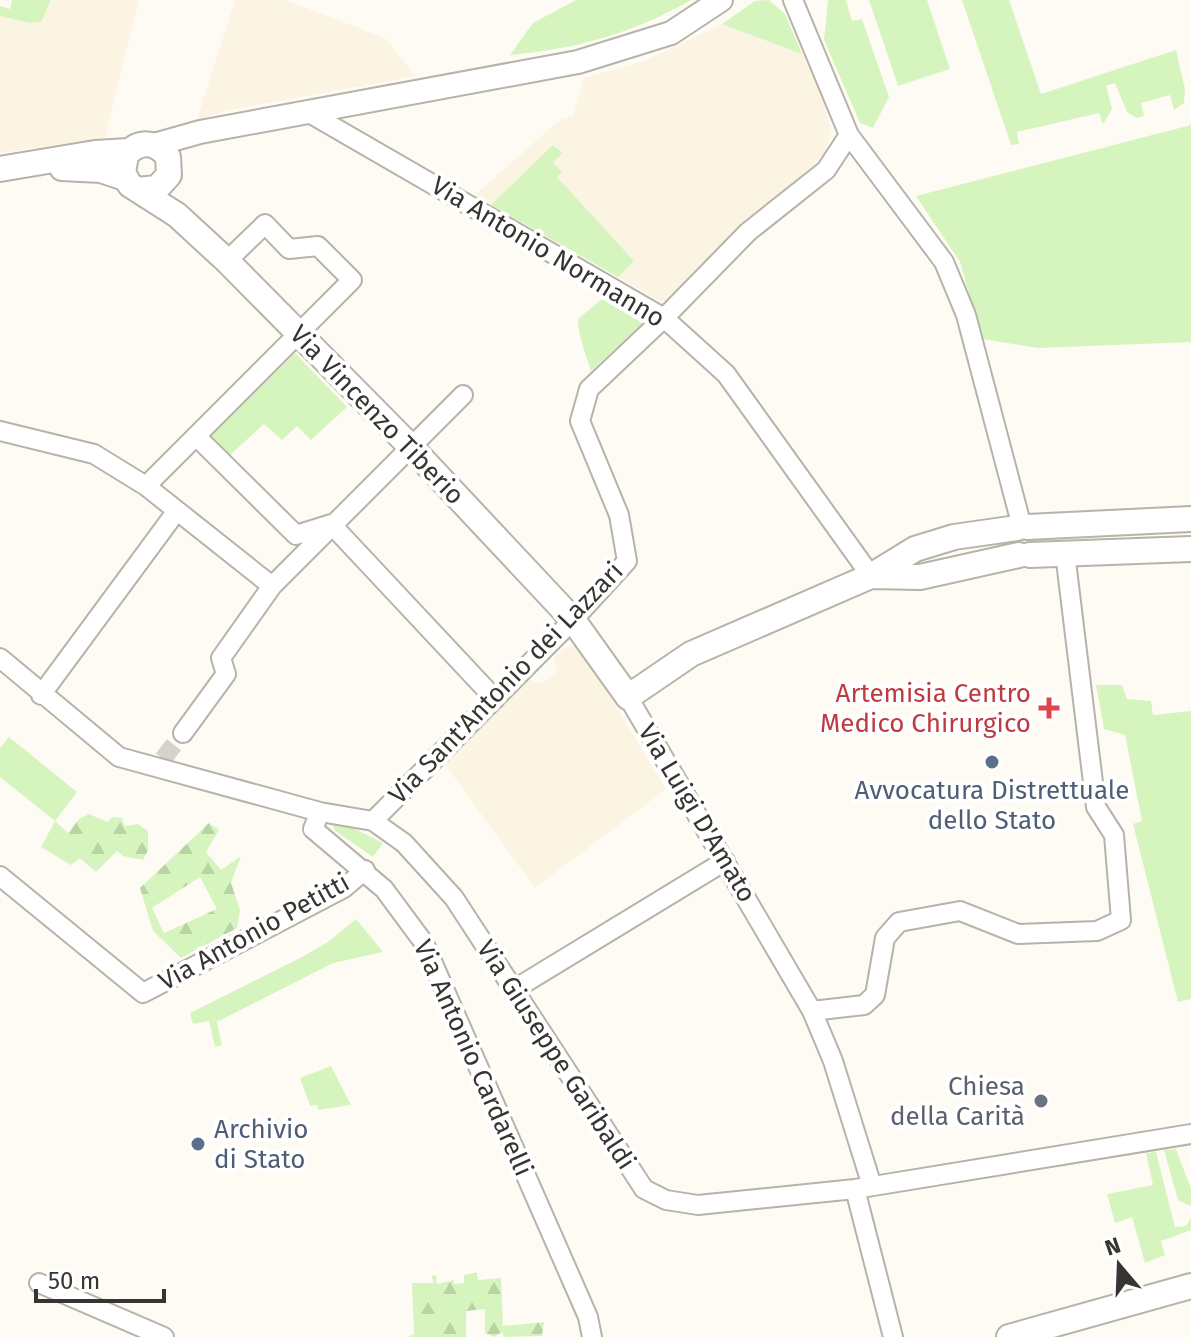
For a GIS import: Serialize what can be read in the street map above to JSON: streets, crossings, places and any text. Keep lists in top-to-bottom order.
{
  "streets": {
    "main road": ["Via Vincenzo Tiberio", "Via Luigi D'Amato"],
    "street": [
      "Via Antonio Normanno",
      "Via Sant'Antonio dei Lazzari",
      "Via Antonio Petitti",
      "Via Giuseppe Garibaldi",
      "Via Antonio Cardarelli"
    ]
  },
  "crossings": [
    ["Via Antonio Normanno", "Via Sant'Antonio dei Lazzari"],
    ["Via Vincenzo Tiberio", "Via Sant'Antonio dei Lazzari"],
    ["Via Vincenzo Tiberio", "Via Luigi D'Amato"],
    ["Via Sant'Antonio dei Lazzari", "Via Luigi D'Amato"],
    ["Via Sant'Antonio dei Lazzari", "Via Giuseppe Garibaldi"],
    ["Via Luigi D'Amato", "Via Giuseppe Garibaldi"],
    ["Via Antonio Petitti", "Via Antonio Cardarelli"],
    ["Via Giuseppe Garibaldi", "Via Antonio Cardarelli"]
  ],
  "places": {
    "health": ["Artemisia Centro Medico Chirurgico"],
    "other": ["Avvocatura Distrettuale dello Stato", "Chiesa della Carità", "Archivio di Stato"]
  },
  "scale_bar": "50 m",
  "north": "top"
}
